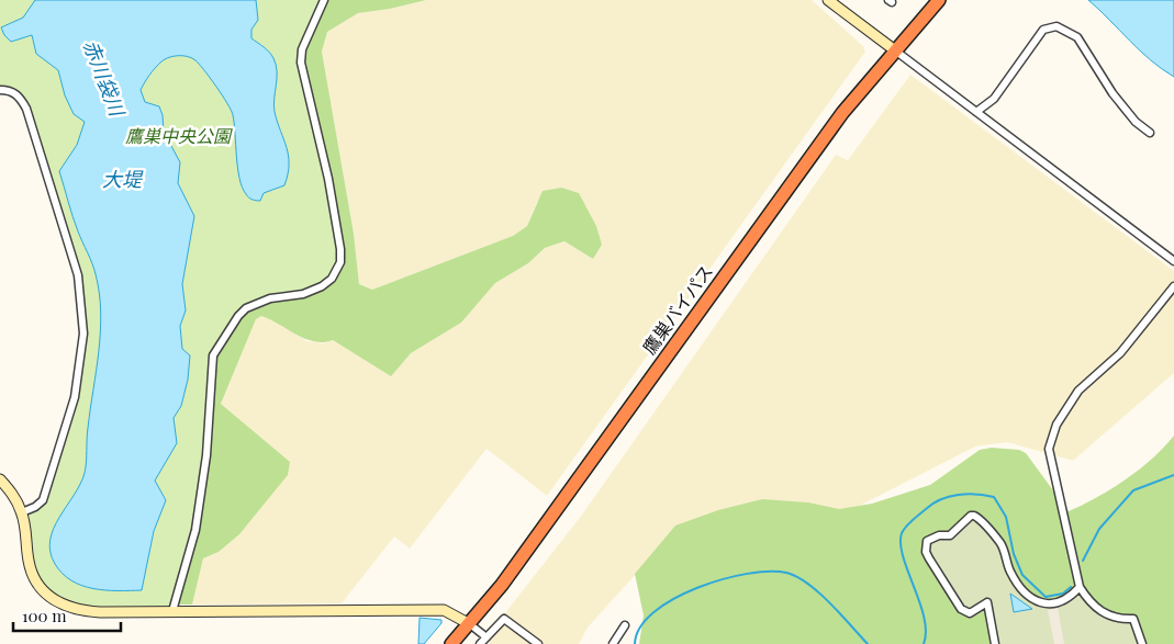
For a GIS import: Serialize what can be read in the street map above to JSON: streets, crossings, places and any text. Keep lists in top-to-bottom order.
{
  "streets": {
    "highway": ["鷹巣バイパス"]
  },
  "water": ["赤川袋川", "大堤"],
  "parks": ["鷹巣中央公園"],
  "scale_bar": "100 m"
}
